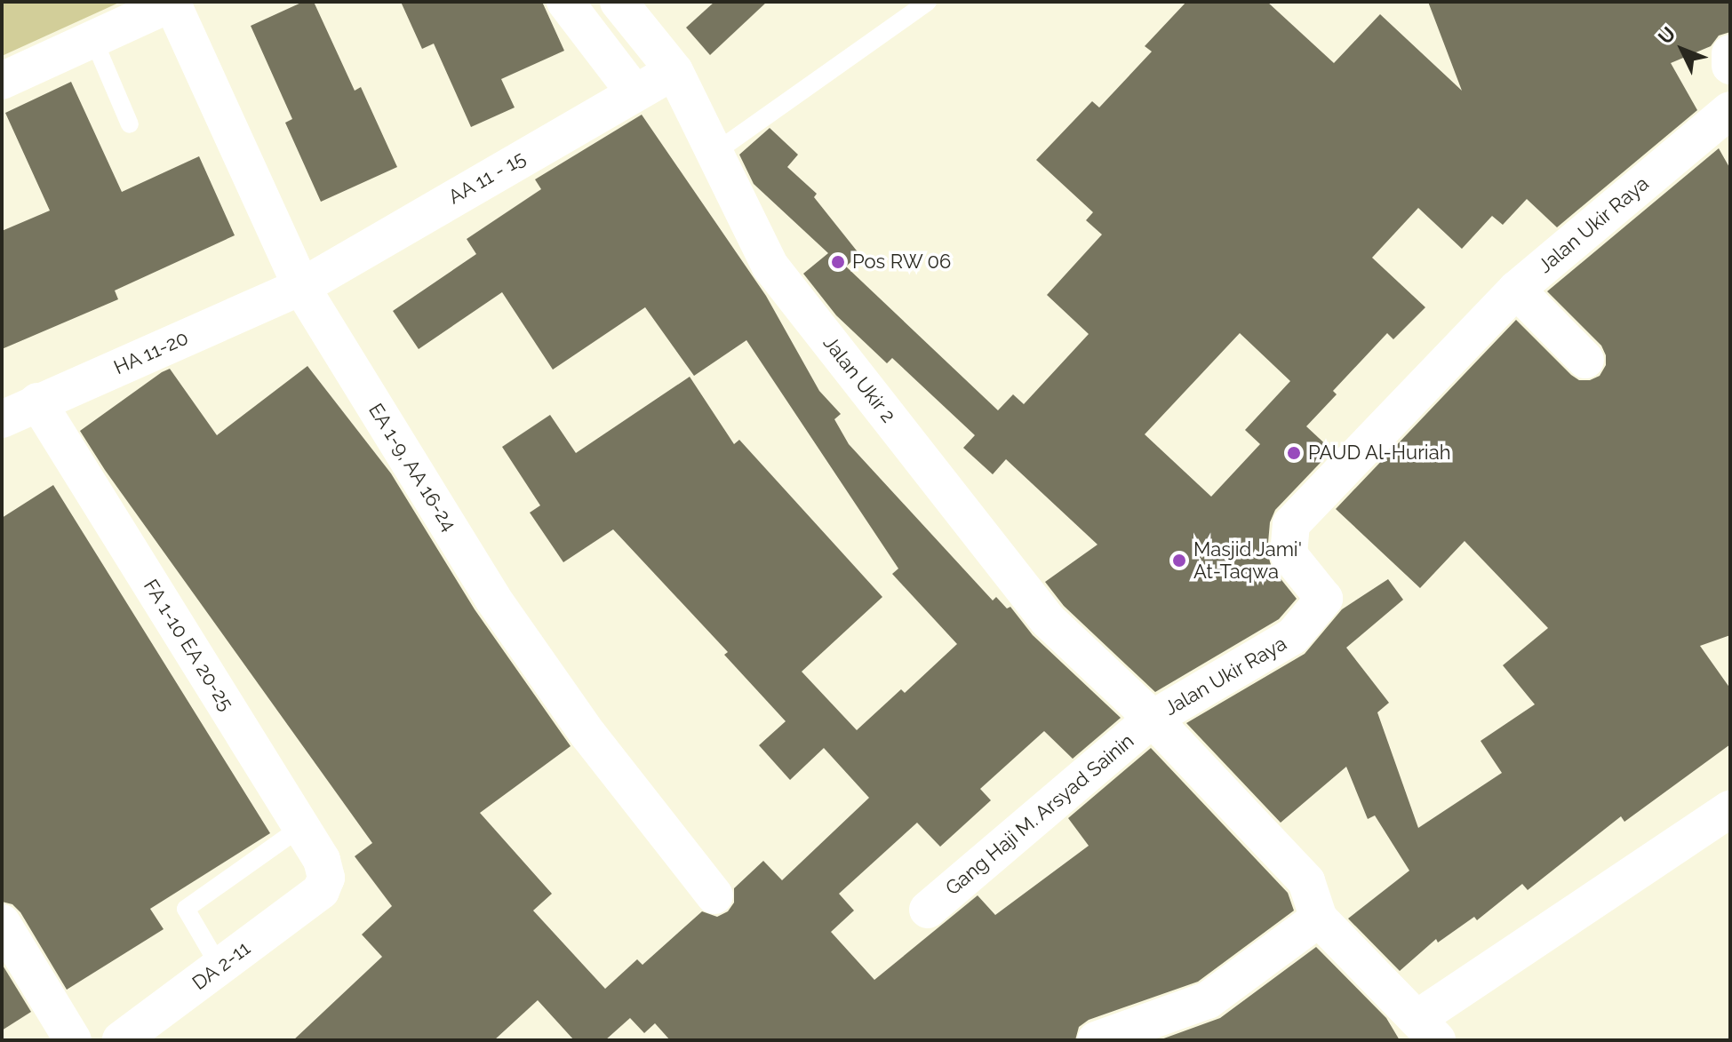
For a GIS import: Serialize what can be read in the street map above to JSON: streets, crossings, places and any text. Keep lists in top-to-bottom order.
{
  "streets": {
    "street": [
      "AA 11 - 15",
      "Jalan Ukir Raya",
      "HA 11-20",
      "Jalan Ukir 2",
      "EA 1-9, AA 16-24",
      "FA 1-10 EA 20-25",
      "Gang Haji M. Arsyad Sainin",
      "DA 2-11"
    ]
  },
  "crossings": [
    ["AA 11 - 15", "HA 11-20"],
    ["AA 11 - 15", "Jalan Ukir 2"],
    ["AA 11 - 15", "EA 1-9, AA 16-24"],
    ["Jalan Ukir Raya", "Jalan Ukir 2"],
    ["Jalan Ukir Raya", "Gang Haji M. Arsyad Sainin"],
    ["HA 11-20", "EA 1-9, AA 16-24"],
    ["HA 11-20", "FA 1-10 EA 20-25"],
    ["Jalan Ukir 2", "Gang Haji M. Arsyad Sainin"],
    ["FA 1-10 EA 20-25", "DA 2-11"]
  ],
  "places": ["Pos RW 06", "PAUD Al-Huriah", "Masjid Jami' At-Taqwa"],
  "north": "top left"
}
